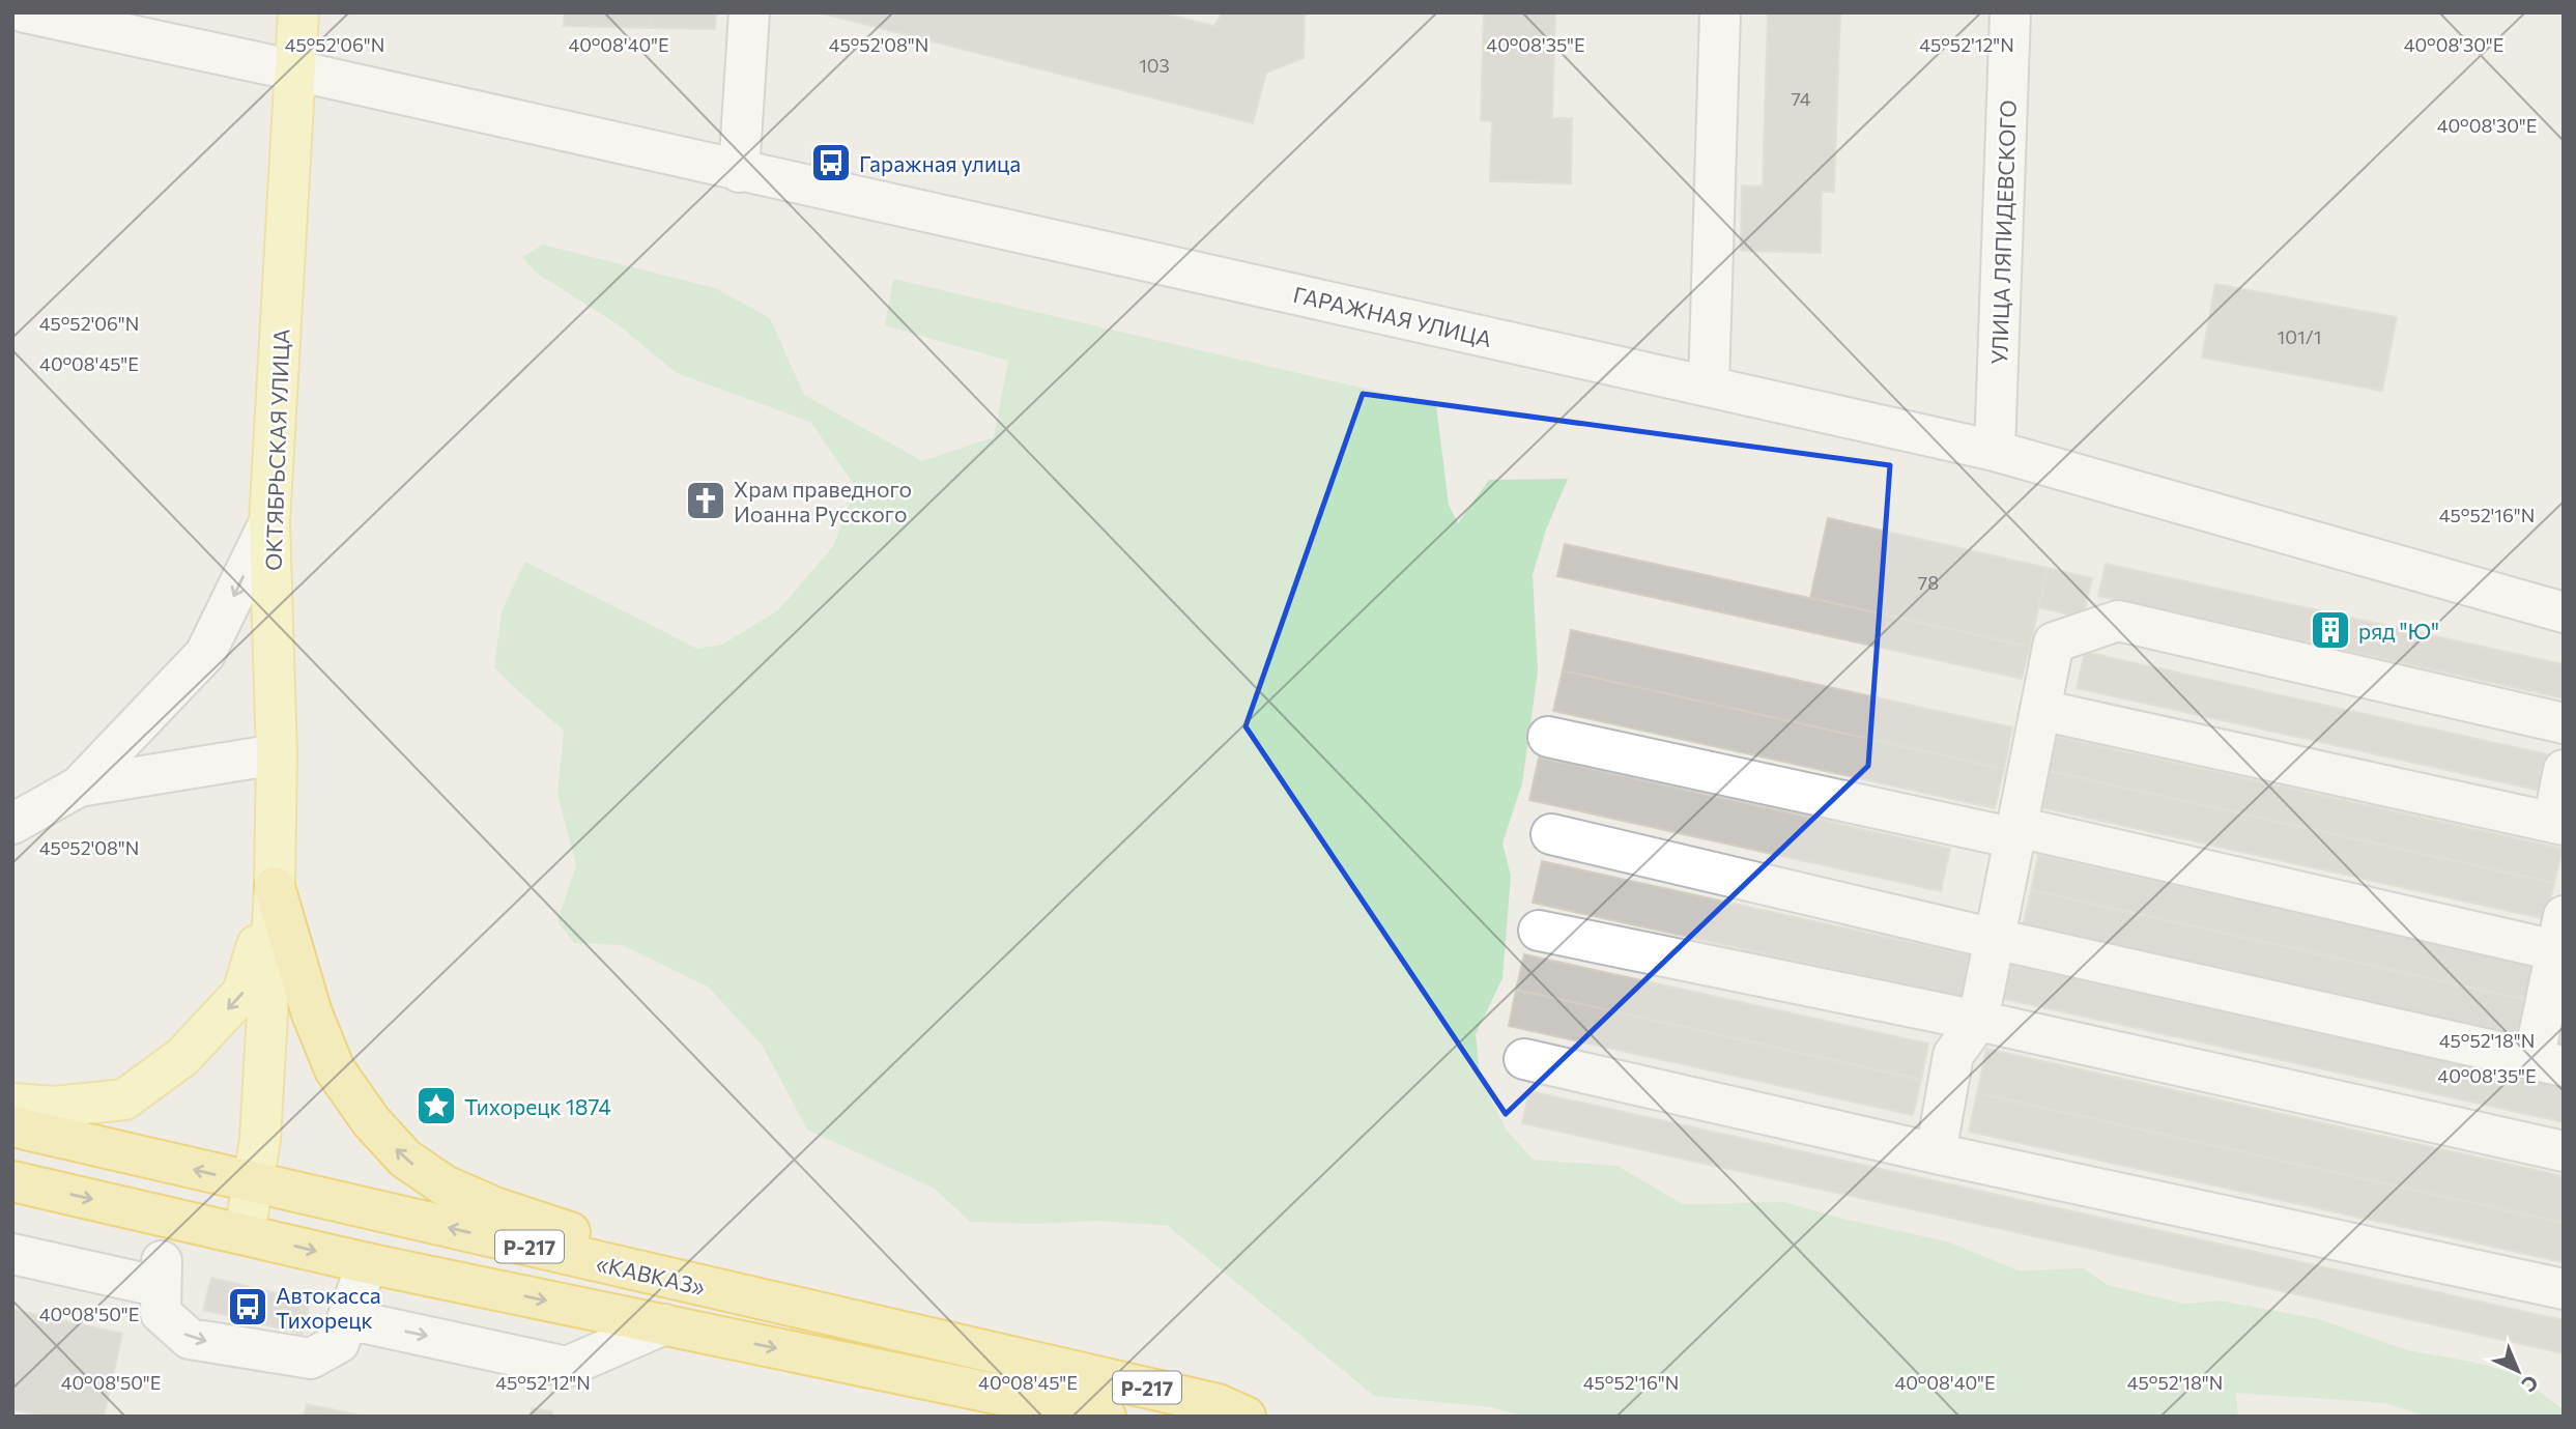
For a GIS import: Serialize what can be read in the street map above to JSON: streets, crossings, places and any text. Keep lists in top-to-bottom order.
{
  "streets": {
    "highway": ["Р-217", "«КАВКАЗ»"],
    "main road": ["ОКТЯБРЬСКАЯ УЛИЦА"],
    "street": ["УЛИЦА ЛЯПИДЕВСКОГО", "ГАРАЖНАЯ УЛИЦА"]
  },
  "crossings": [
    ["УЛИЦА ЛЯПИДЕВСКОГО", "ГАРАЖНАЯ УЛИЦА"],
    ["ГАРАЖНАЯ УЛИЦА", "ОКТЯБРЬСКАЯ УЛИЦА"]
  ],
  "places": {
    "bus stop": ["Гаражная улица", "Автокасса Тихорецк"],
    "church": ["Храм праведного Иоанна Русского"],
    "building": ["ряд \"Ю\""],
    "place": ["Тихорецк 1874"]
  },
  "house_numbers": [
    "103",
    "74",
    "101/1",
    "78"
  ],
  "north": "bottom right",
  "coordinates": [
    "45°52'06\"N",
    "45°52'08\"N",
    "45°52'12\"N",
    "40°08'30\"E",
    "40°08'40\"E",
    "40°08'35\"E",
    "40°08'45\"E",
    "45°52'16\"N",
    "45°52'18\"N",
    "40°08'50\"E"
  ]
}
